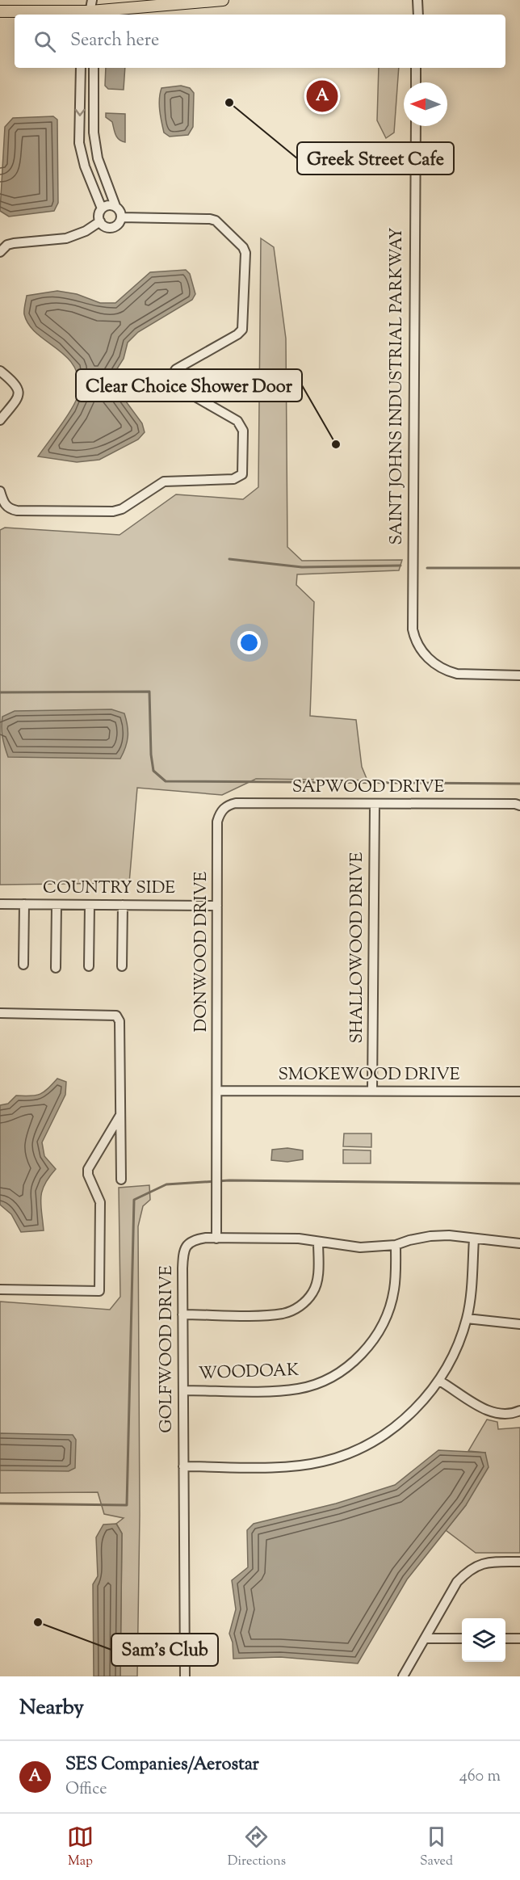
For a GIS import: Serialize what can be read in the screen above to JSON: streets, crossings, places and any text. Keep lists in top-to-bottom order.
{
  "streets": {
    "street": [
      "SAINT JOHNS INDUSTRIAL PARKWAY",
      "SAPWOOD DRIVE",
      "COUNTRY SIDE",
      "SHALLOWOOD DRIVE",
      "DONWOOD DRIVE",
      "SMOKEWOOD DRIVE",
      "GOLFWOOD DRIVE",
      "WOODOAK"
    ]
  },
  "crossings": [
    ["SAPWOOD DRIVE", "SHALLOWOOD DRIVE"],
    ["SAPWOOD DRIVE", "DONWOOD DRIVE"],
    ["COUNTRY SIDE", "DONWOOD DRIVE"],
    ["SHALLOWOOD DRIVE", "SMOKEWOOD DRIVE"],
    ["DONWOOD DRIVE", "SMOKEWOOD DRIVE"],
    ["DONWOOD DRIVE", "GOLFWOOD DRIVE"],
    ["GOLFWOOD DRIVE", "WOODOAK"]
  ],
  "places": ["Greek Street Cafe", "Clear Choice Shower Door", "Sam's Club"],
  "north": "left",
  "page": {
    "search": "Search here",
    "pins": "A",
    "heading": "Nearby",
    "list": [
      {
        "mark": "A",
        "name": "SES Companies/Aerostar",
        "note": "Office",
        "value": "460 m"
      }
    ],
    "nav": ["Map", "Directions", "Saved"]
  }
}
